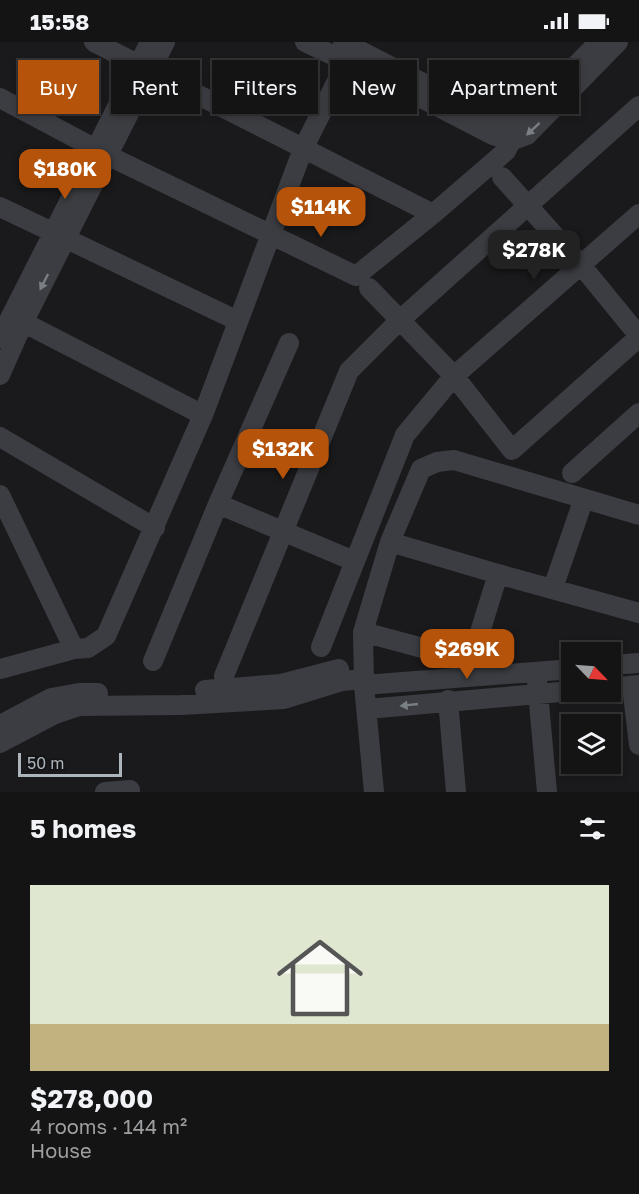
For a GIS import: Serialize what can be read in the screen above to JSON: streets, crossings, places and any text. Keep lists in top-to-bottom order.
{
  "scale_bar": "50 m",
  "north": "bottom right",
  "page": {
    "status": "15:58",
    "chip": [
      "Buy",
      "Rent",
      "Filters",
      "New",
      "Apartment"
    ],
    "price": [
      "$180K",
      "$114K",
      "$278K",
      "$132K",
      "$269K"
    ],
    "scale": "50 m",
    "heading": "5 homes",
    "list": [
      {
        "name": "$278,000",
        "note": "4 rooms · 144 m² · House"
      }
    ]
  }
}
